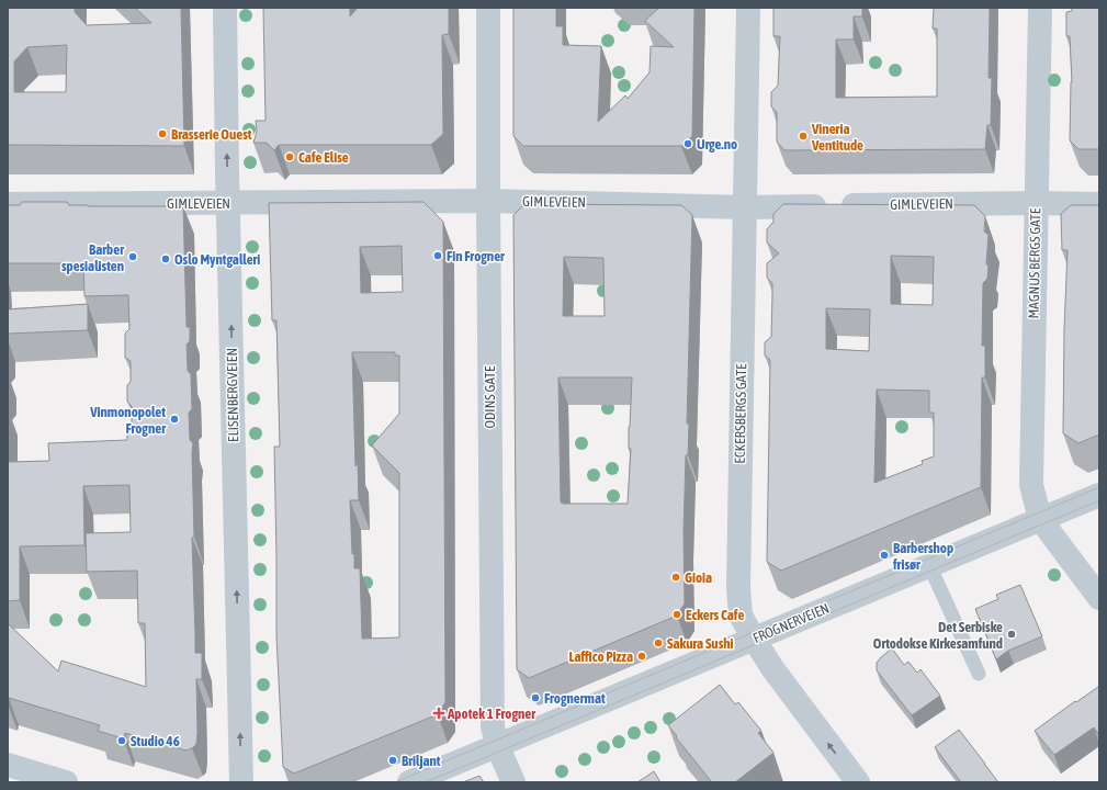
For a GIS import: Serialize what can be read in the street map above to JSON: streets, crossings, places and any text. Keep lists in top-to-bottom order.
{
  "streets": {
    "street": [
      "GIMLEVEIEN",
      "MAGNUS BERGS GATE",
      "ELISENBERGVEIEN",
      "ODINS GATE",
      "ECKERSBERGS GATE",
      "FROGNERVEIEN"
    ]
  },
  "crossings": [
    ["GIMLEVEIEN", "MAGNUS BERGS GATE"],
    ["GIMLEVEIEN", "ELISENBERGVEIEN"],
    ["GIMLEVEIEN", "ODINS GATE"],
    ["GIMLEVEIEN", "ECKERSBERGS GATE"],
    ["MAGNUS BERGS GATE", "FROGNERVEIEN"],
    ["ODINS GATE", "FROGNERVEIEN"],
    ["ECKERSBERGS GATE", "FROGNERVEIEN"]
  ],
  "one_way": ["ELISENBERGVEIEN"],
  "places": {
    "other": [
      "Brasserie Ouest",
      "Vineria Ventitude",
      "Urge.no",
      "Cafe Elise",
      "Fin Frogner",
      "Barber spesialisten",
      "Oslo Myntgalleri",
      "Vinmonopolet Frogner",
      "Barbershop frisør",
      "Gioia",
      "Eckers Cafe",
      "Det Serbiske Ortodokse Kirkesamfund",
      "Sakura Sushi",
      "Laffico Pizza",
      "Frognermat",
      "Studio 46",
      "Briljant"
    ],
    "health": ["Apotek 1 Frogner"]
  }
}
